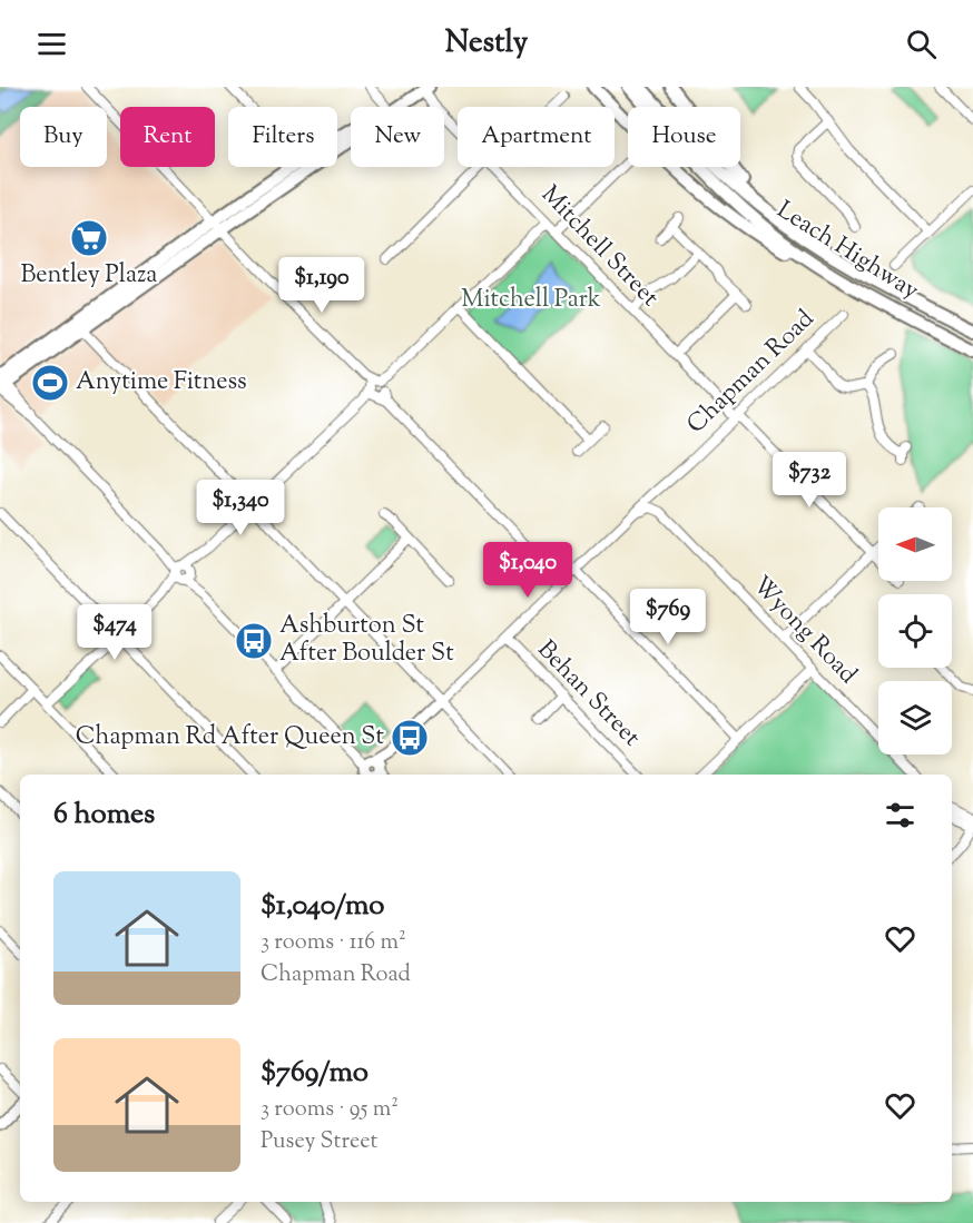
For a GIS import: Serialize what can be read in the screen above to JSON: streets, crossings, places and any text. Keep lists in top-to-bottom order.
{
  "streets": {
    "highway": ["Leach Highway"],
    "main road": ["Chapman Road"],
    "street": ["Mitchell Street", "Wyong Road", "Behan Street"]
  },
  "crossings": [
    ["Mitchell Street", "Chapman Road"],
    ["Chapman Road", "Wyong Road"],
    ["Chapman Road", "Behan Street"]
  ],
  "parks": ["Mitchell Park"],
  "places": {
    "supermarket": ["Bentley Plaza"],
    "sports": ["Anytime Fitness"],
    "bus stop": ["Ashburton St After Boulder St", "Chapman Rd After Queen St"]
  },
  "north": "left",
  "page": {
    "header": "Nestly",
    "chip": [
      "Buy",
      "Rent",
      "Filters",
      "New",
      "Apartment",
      "House"
    ],
    "price": [
      "$1,190",
      "$732",
      "$1,340",
      "$1,040",
      "$769",
      "$474"
    ],
    "heading": "6 homes",
    "list": [
      {
        "name": "$1,040/mo",
        "note": "3 rooms · 116 m² · Chapman Road"
      },
      {
        "name": "$769/mo",
        "note": "3 rooms · 95 m² · Pusey Street"
      }
    ]
  }
}
